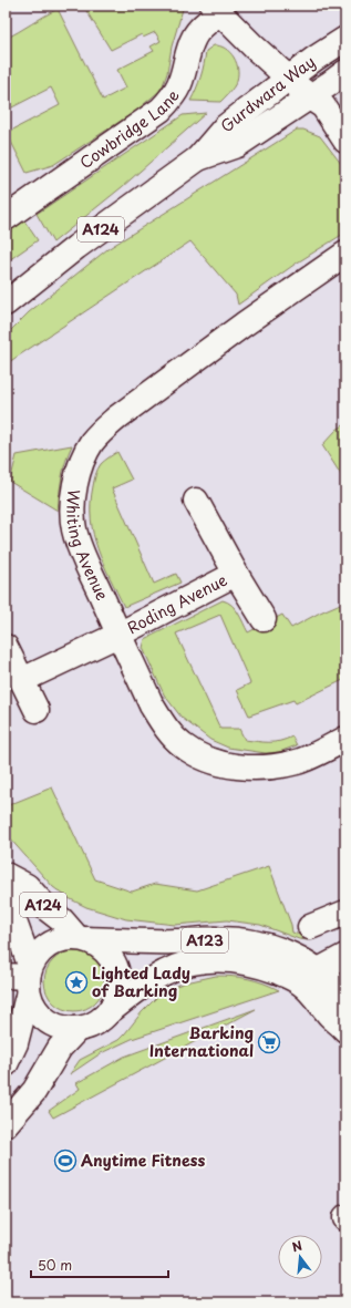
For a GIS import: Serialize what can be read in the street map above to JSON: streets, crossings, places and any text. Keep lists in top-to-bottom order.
{
  "streets": {
    "street": [
      "Gurdwara Way",
      "Cowbridge Lane",
      "A124",
      "Whiting Avenue",
      "Roding Avenue",
      "A123"
    ]
  },
  "crossings": [
    ["A124", "A123"],
    ["Whiting Avenue", "Roding Avenue"]
  ],
  "places": {
    "place": ["Lighted Lady of Barking"],
    "supermarket": ["Barking International"],
    "sports": ["Anytime Fitness"]
  },
  "scale_bar": "50 m",
  "north": "top"
}
